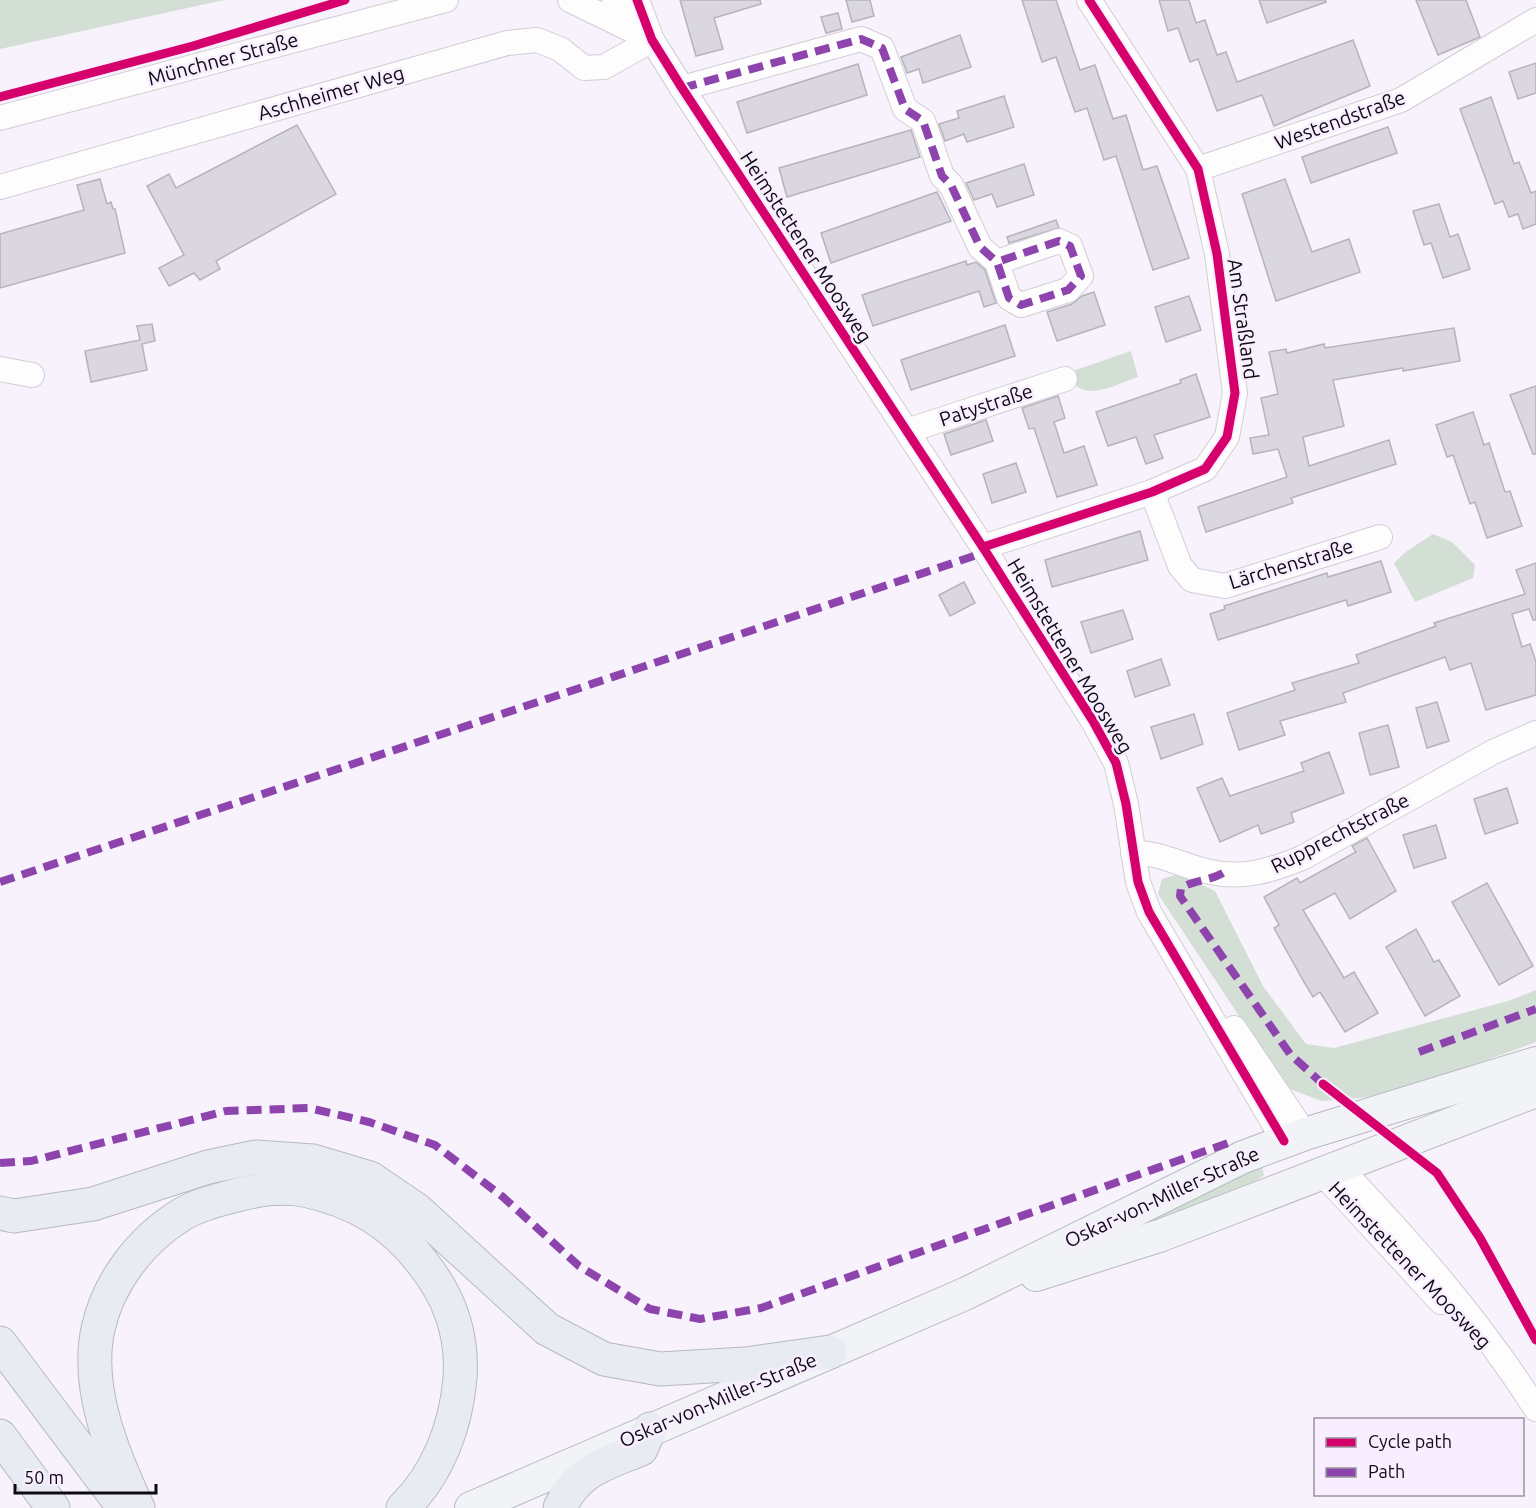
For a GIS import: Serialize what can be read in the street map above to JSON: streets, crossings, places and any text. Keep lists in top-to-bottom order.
{
  "streets": {
    "main road": ["Oskar-von-Miller-Straße"],
    "street": [
      "Münchner Straße",
      "Aschheimer Weg",
      "Westendstraße",
      "Heimstettener Moosweg",
      "Am Straßland",
      "Patystraße",
      "Lärchenstraße",
      "Rupprechtstraße"
    ]
  },
  "crossings": [
    ["Aschheimer Weg", "Heimstettener Moosweg"],
    ["Westendstraße", "Am Straßland"],
    ["Heimstettener Moosweg", "Am Straßland"],
    ["Heimstettener Moosweg", "Patystraße"],
    ["Heimstettener Moosweg", "Rupprechtstraße"],
    ["Heimstettener Moosweg", "Oskar-von-Miller-Straße"],
    ["Am Straßland", "Lärchenstraße"]
  ],
  "legend": ["Cycle path", "Path"],
  "scale_bar": "50 m"
}
